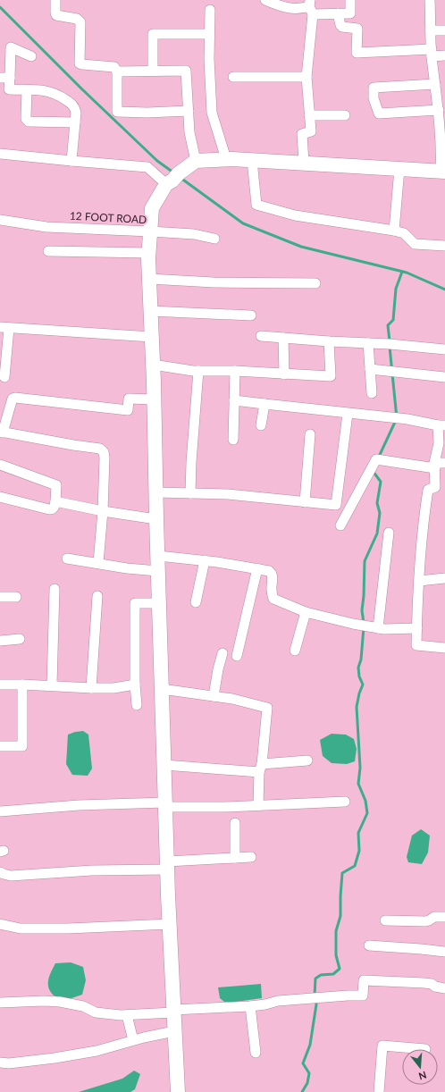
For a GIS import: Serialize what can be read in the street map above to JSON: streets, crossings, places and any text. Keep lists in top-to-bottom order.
{
  "streets": {
    "street": ["12 FOOT ROAD"]
  },
  "north": "bottom"
}
